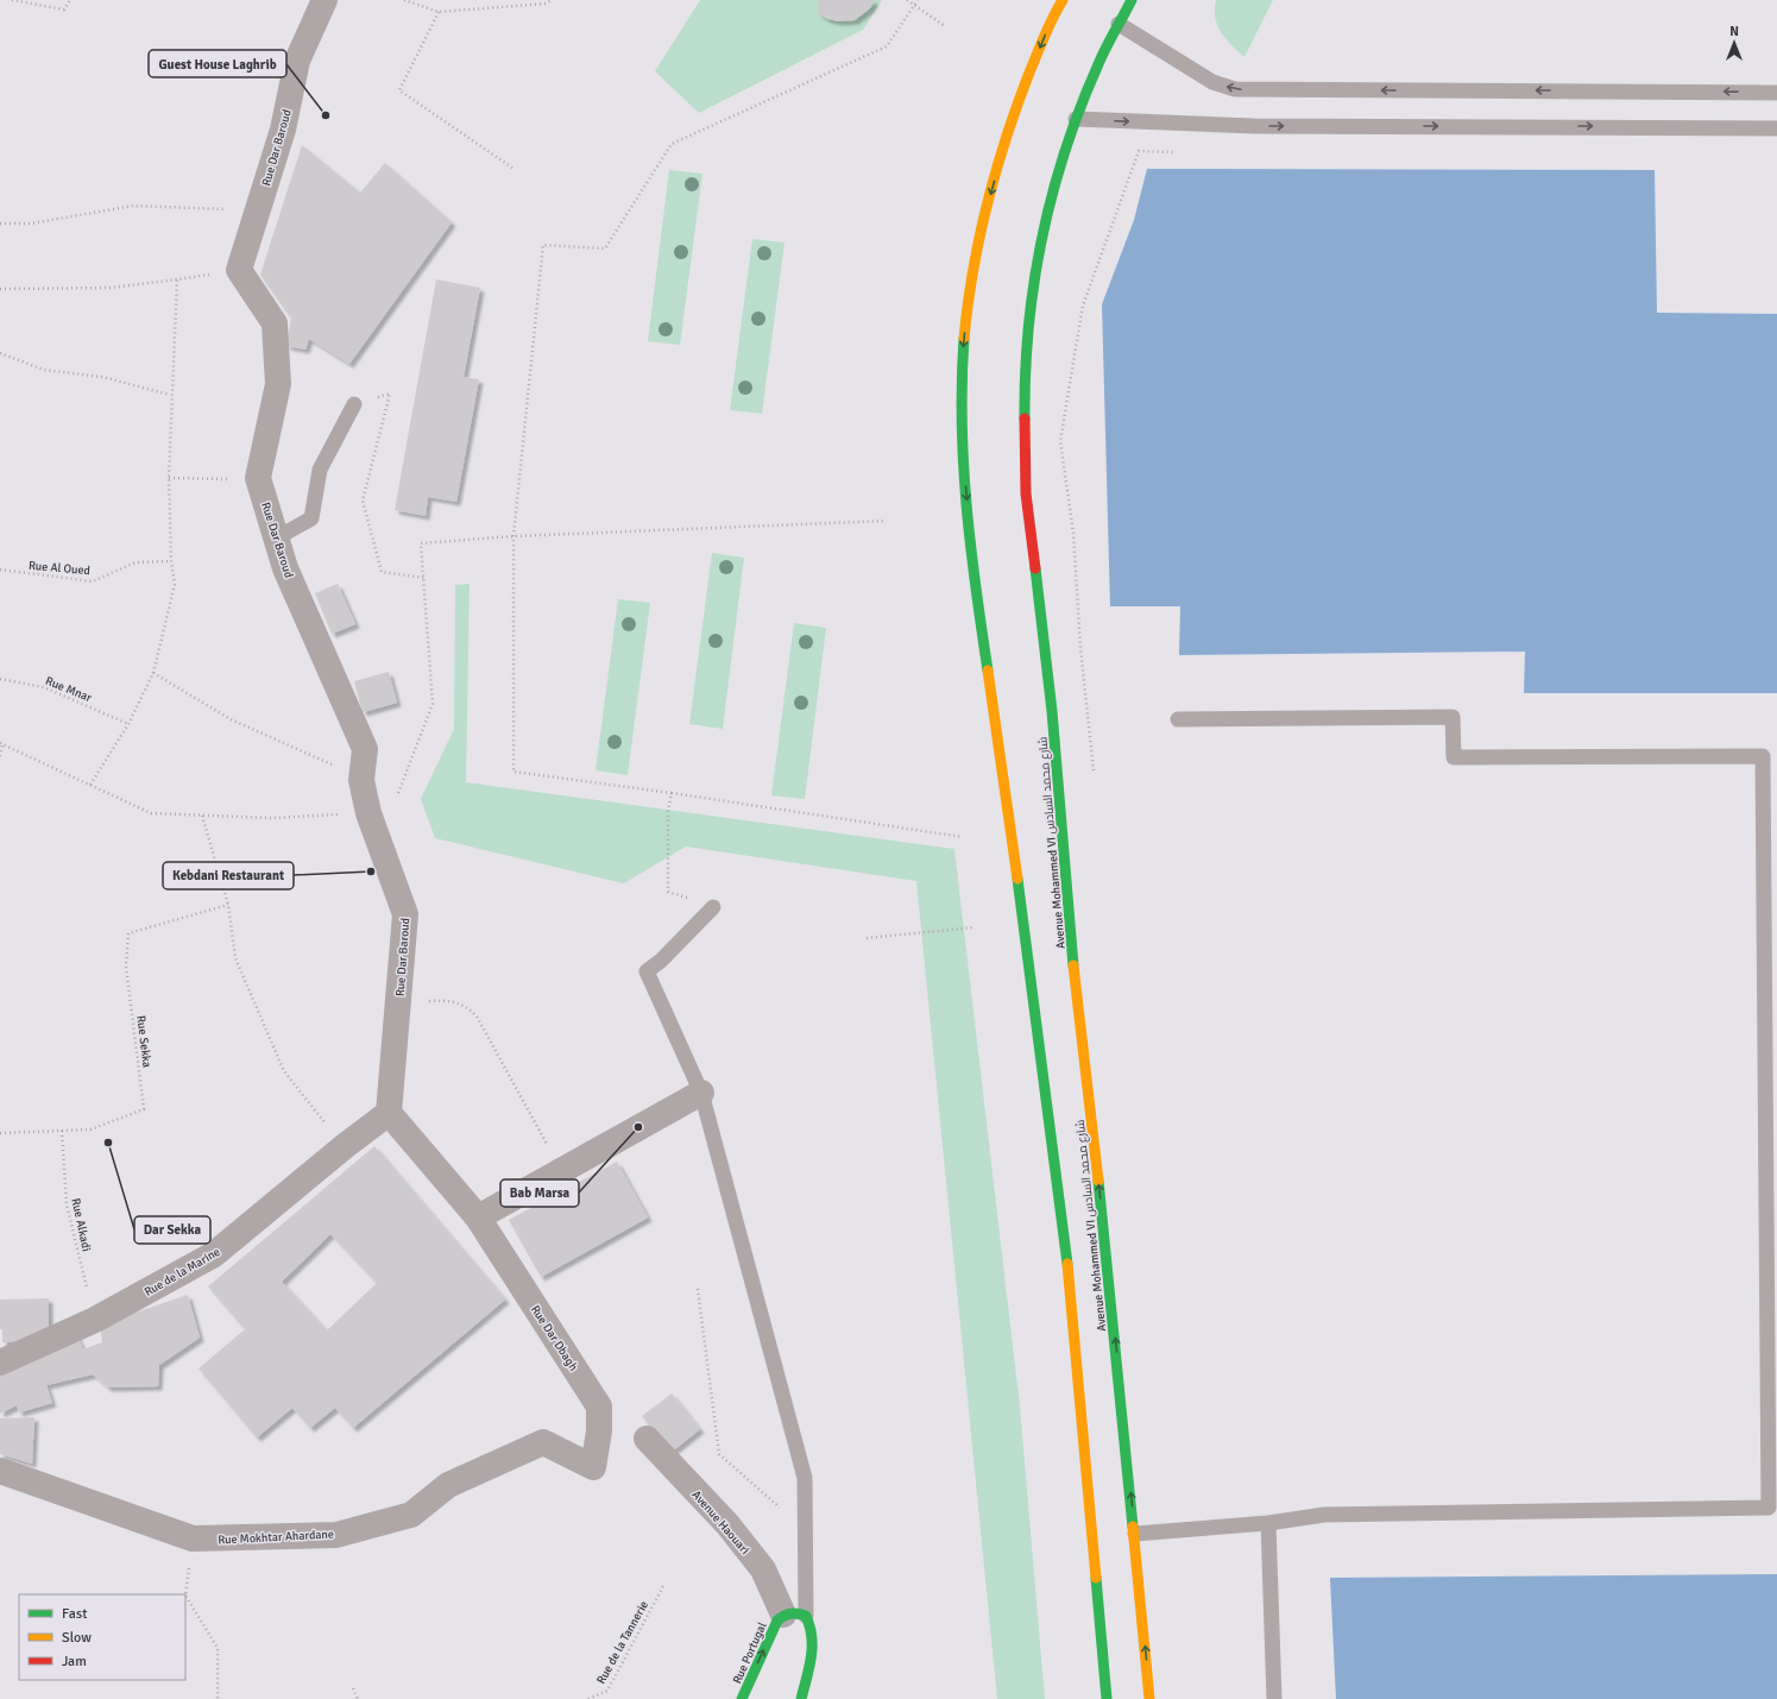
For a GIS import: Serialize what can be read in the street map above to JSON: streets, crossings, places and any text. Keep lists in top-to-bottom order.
{
  "streets": {
    "main road": ["Avenue Mohammed VI شارع محمد السادس", "Rue Portugal"],
    "street": [
      "Rue Dar Baroud",
      "Rue de la Marine",
      "Rue Dar Dbagh",
      "Avenue Haouari",
      "Rue Mokhtar Ahardane"
    ],
    "path": [
      "Rue Al Oued",
      "Rue Mnar",
      "Rue Sekka",
      "Rue Alkadi",
      "Rue de la Tannerie"
    ]
  },
  "crossings": [
    ["Rue Dar Baroud", "Rue de la Marine"],
    ["Rue Dar Baroud", "Rue Dar Dbagh"],
    ["Rue Sekka", "Rue Alkadi"],
    ["Rue Alkadi", "Rue de la Marine"],
    ["Rue de la Marine", "Rue Dar Dbagh"],
    ["Rue Dar Dbagh", "Rue Mokhtar Ahardane"],
    ["Avenue Haouari", "Rue Portugal"]
  ],
  "one_way": ["Rue Portugal"],
  "places": [
    "Guest House Laghrib",
    "Kebdani Restaurant",
    "Bab Marsa",
    "Dar Sekka"
  ],
  "legend": ["Fast", "Slow", "Jam"],
  "north": "top"
}
